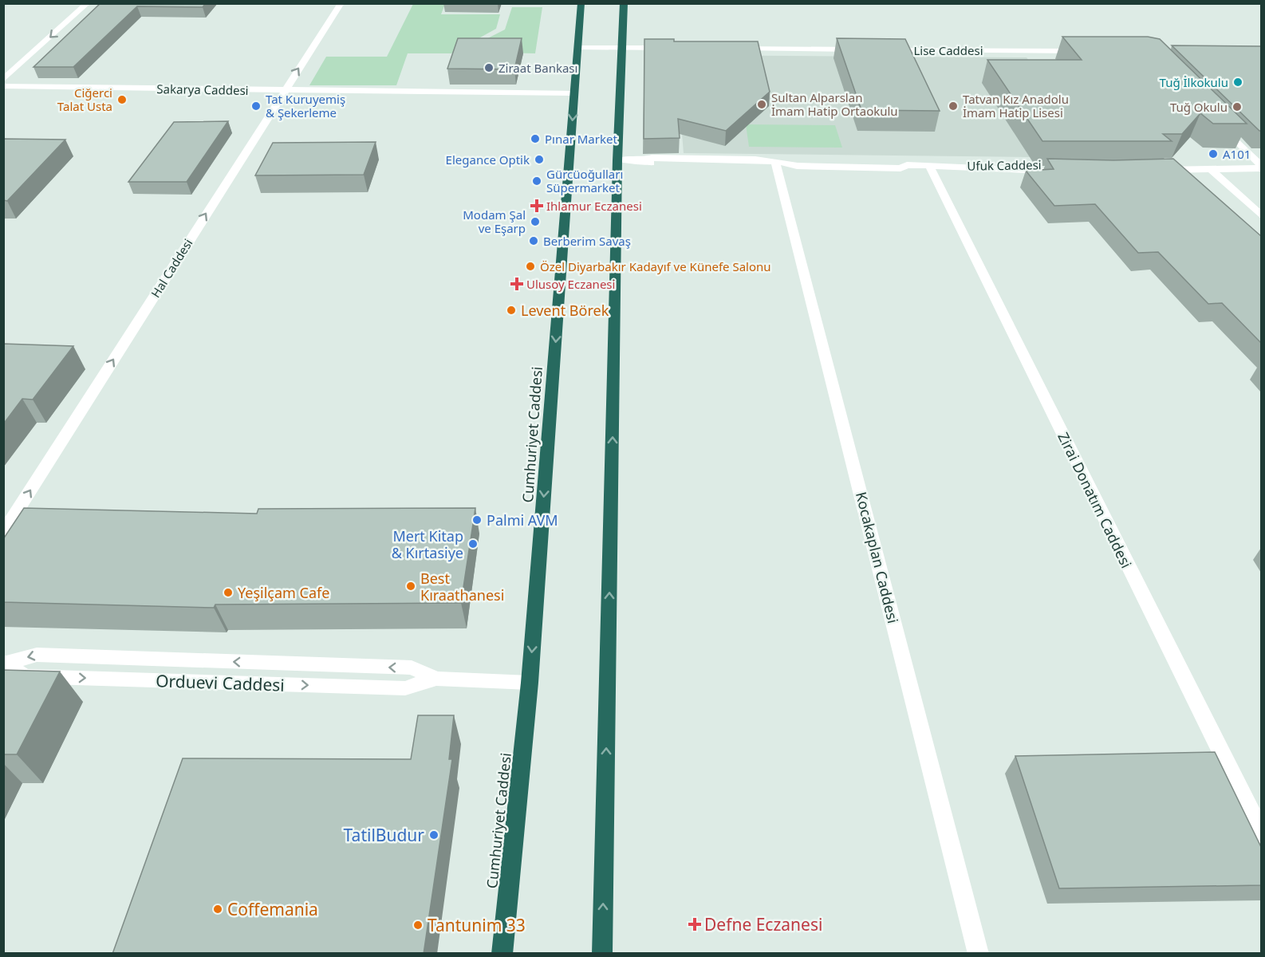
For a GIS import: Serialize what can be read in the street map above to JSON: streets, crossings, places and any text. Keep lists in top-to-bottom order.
{
  "streets": {
    "highway": ["Cumhuriyet Caddesi"],
    "street": [
      "Lise Caddesi",
      "Sakarya Caddesi",
      "Ufuk Caddesi",
      "Hal Caddesi",
      "Zirai Donatım Caddesi",
      "Kocakaplan Caddesi",
      "Orduevi Caddesi"
    ]
  },
  "crossings": [
    ["Sakarya Caddesi", "Hal Caddesi"],
    ["Sakarya Caddesi", "Cumhuriyet Caddesi"],
    ["Ufuk Caddesi", "Zirai Donatım Caddesi"],
    ["Ufuk Caddesi", "Kocakaplan Caddesi"],
    ["Cumhuriyet Caddesi", "Orduevi Caddesi"]
  ],
  "one_way": ["Hal Caddesi"],
  "places": {
    "other": [
      "Ziraat Bankası",
      "Tuğ İlkokulu",
      "Ciğerci Talat Usta",
      "Sultan Alparslan İmam Hatip Ortaokulu",
      "Tat Kuruyemiş & Şekerleme",
      "Tatvan Kız Anadolu İmam Hatip Lisesi",
      "Tuğ Okulu",
      "Pınar Market",
      "A101",
      "Elegance Optik",
      "Gürcüoğulları Süpermarket",
      "Modam Şal ve Eşarp",
      "Berberim Savaş",
      "Özel Diyarbakır Kadayıf ve Künefe Salonu",
      "Levent Börek",
      "Palmi AVM",
      "Mert Kitap & Kırtasiye",
      "Best Kıraathanesi",
      "Yeşilçam Cafe",
      "TatilBudur",
      "Coffemania",
      "Tantunim 33"
    ],
    "health": ["Ihlamur Eczanesi", "Ulusoy Eczanesi", "Defne Eczanesi"]
  }
}
